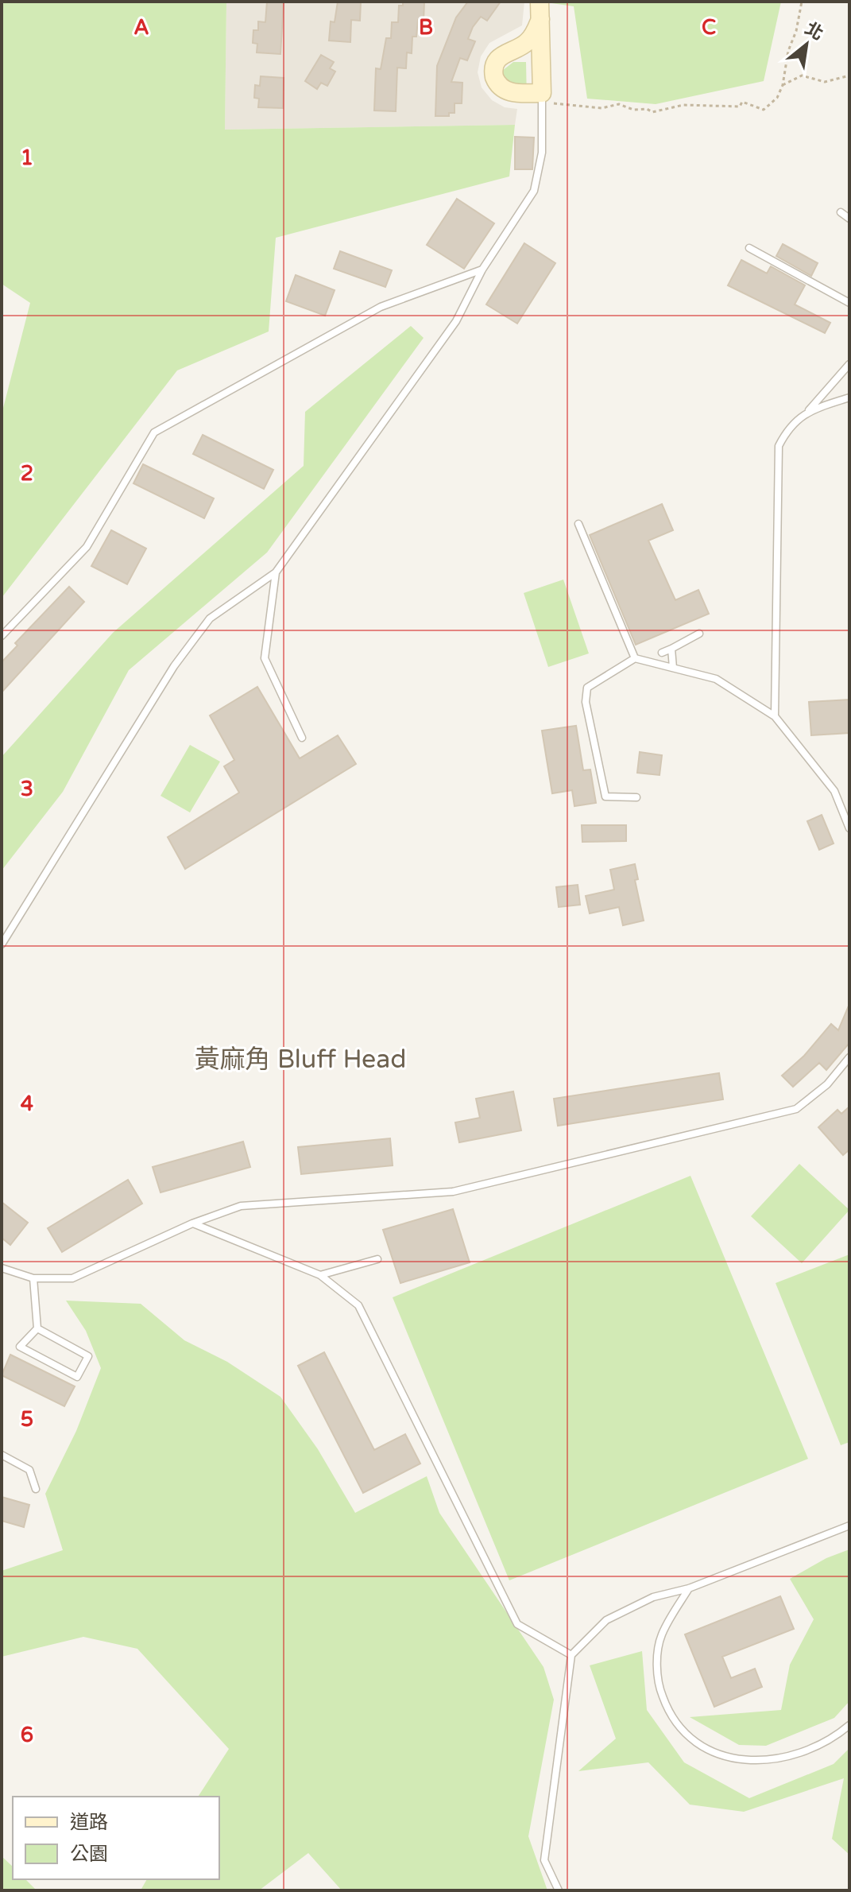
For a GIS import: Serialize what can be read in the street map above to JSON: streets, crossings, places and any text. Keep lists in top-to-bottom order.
{
  "districts": ["黃麻角 Bluff Head"],
  "legend": ["道路", "公園"],
  "north": "top right",
  "grid": {
    "columns": ["A", "B", "C"],
    "rows": [
      "1",
      "2",
      "3",
      "4",
      "5",
      "6"
    ]
  }
}
